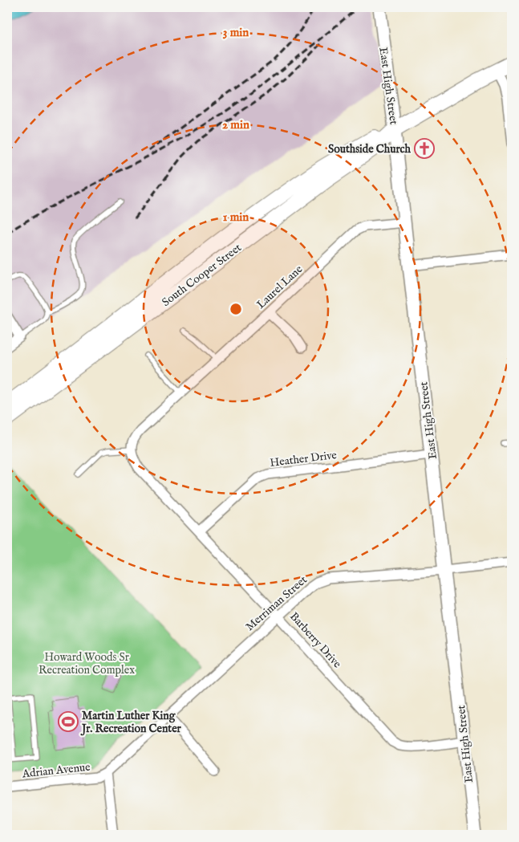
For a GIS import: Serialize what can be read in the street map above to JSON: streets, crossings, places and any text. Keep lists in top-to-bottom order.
{
  "streets": {
    "main road": ["South Cooper Street"],
    "street": [
      "East High Street",
      "Laurel Lane",
      "Heather Drive",
      "Merriman Street",
      "Barberry Drive",
      "Adrian Avenue"
    ]
  },
  "crossings": [
    ["East High Street", "South Cooper Street"],
    ["East High Street", "Laurel Lane"],
    ["East High Street", "Heather Drive"],
    ["East High Street", "Merriman Street"],
    ["East High Street", "Barberry Drive"],
    ["Laurel Lane", "Barberry Drive"],
    ["Heather Drive", "Barberry Drive"],
    ["Merriman Street", "Barberry Drive"],
    ["Merriman Street", "Adrian Avenue"]
  ],
  "parks": ["Howard Woods Sr Recreation Complex"],
  "places": {
    "church": ["Southside Church"],
    "sports": ["Martin Luther King Jr. Recreation Center"]
  },
  "rings": ["3 min", "2 min", "1 min"]
}
